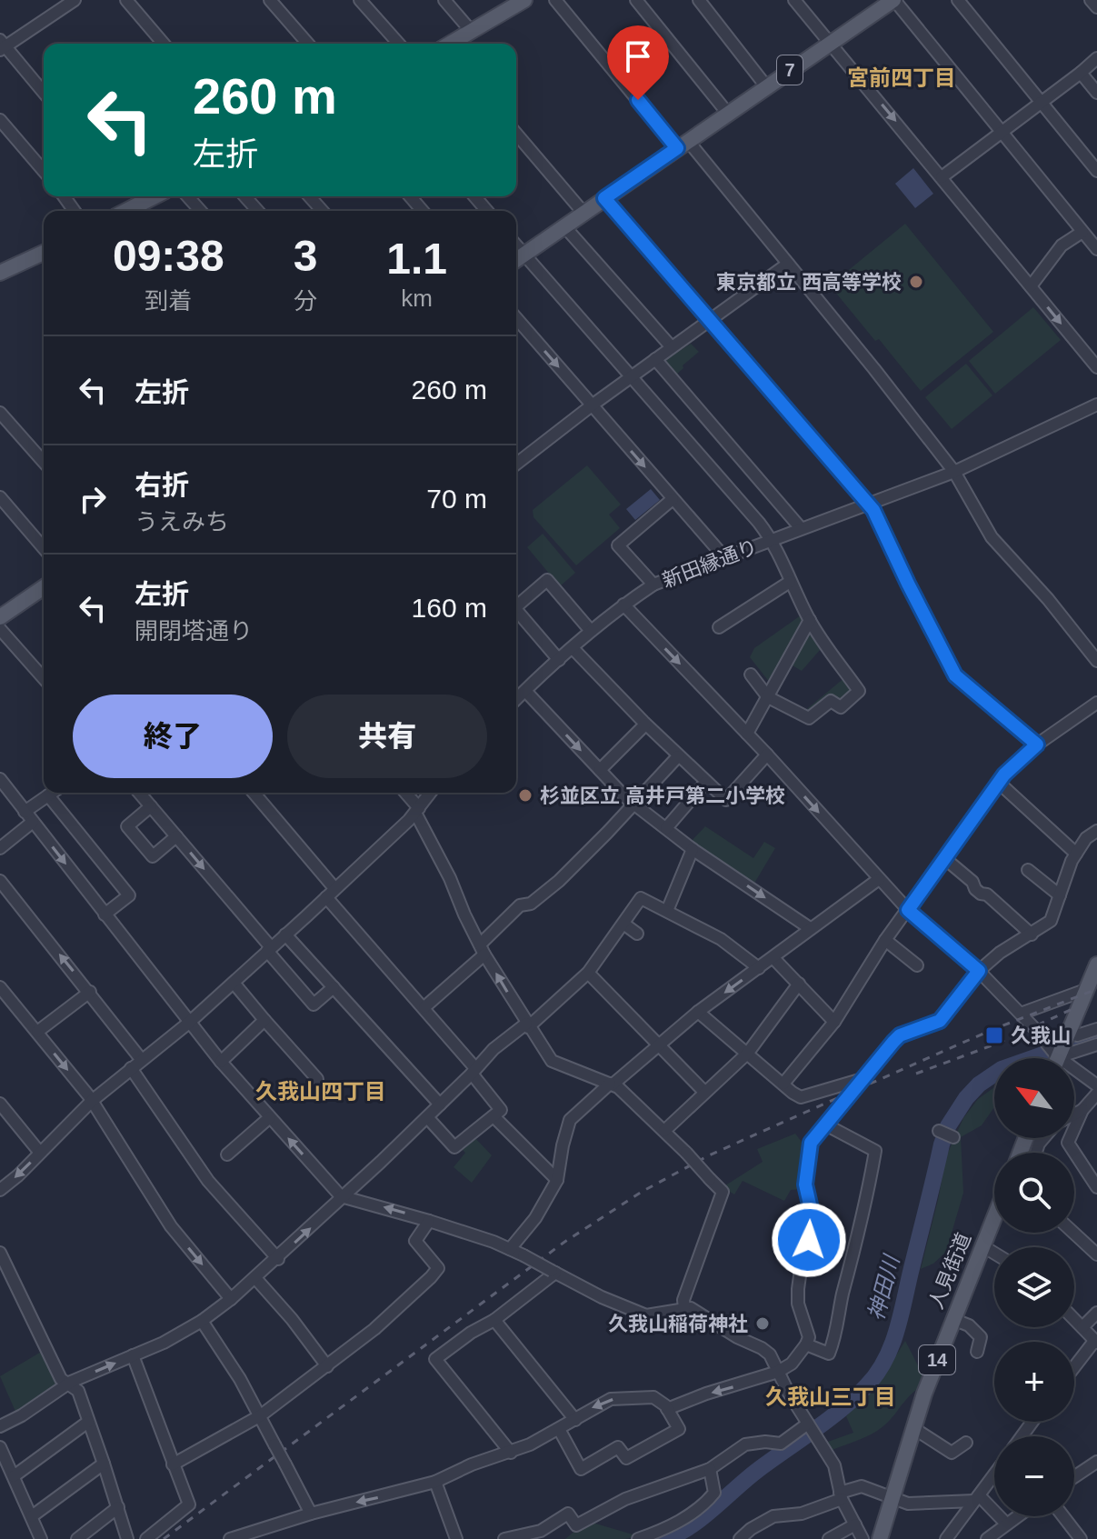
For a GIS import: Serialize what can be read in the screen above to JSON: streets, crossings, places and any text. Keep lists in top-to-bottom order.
{
  "streets": {
    "main road": ["7", "人見街道", "14"],
    "street": ["新田縁通り"]
  },
  "districts": ["宮前四丁目", "久我山四丁目", "久我山三丁目"],
  "water": ["神田川"],
  "places": {
    "other": ["東京都立 西高等学校", "杉並区立 高井戸第二小学校", "久我山稲荷神社"],
    "transit": ["久我山"]
  },
  "north": "top left",
  "page": {
    "turn": ["260 m", "左折"],
    "eta": [
      "09:38",
      "到着",
      "3",
      "分",
      "1.1",
      "km"
    ],
    "list": [
      {
        "name": "左折",
        "value": "260 m"
      },
      {
        "name": "右折",
        "note": "うえみち",
        "value": "70 m"
      },
      {
        "name": "左折",
        "note": "開閉塔通り",
        "value": "160 m"
      }
    ],
    "buttons": ["終了", "共有"],
    "map_buttons": ["+", "−"]
  }
}
